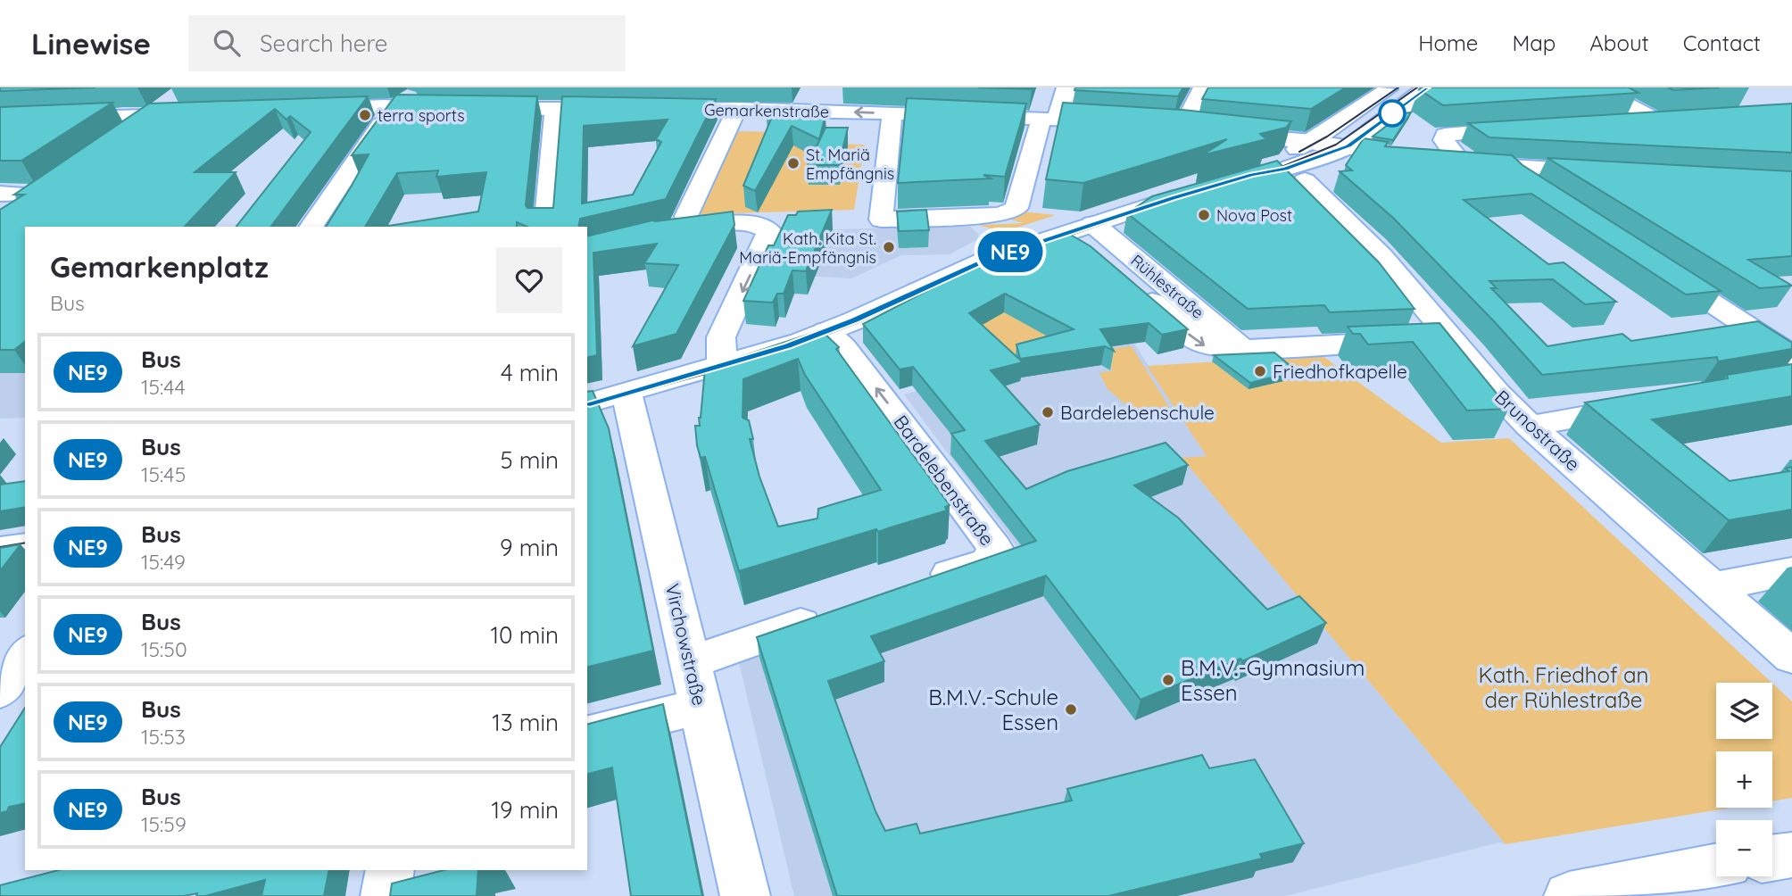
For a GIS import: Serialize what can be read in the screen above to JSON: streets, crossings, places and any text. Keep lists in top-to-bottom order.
{
  "streets": {
    "street": [
      "Gemarkenstraße",
      "Rühlestraße",
      "Brunostraße",
      "Bardelebenstraße",
      "Virchowstraße"
    ]
  },
  "crossings": [
    ["Rühlestraße", "Brunostraße"]
  ],
  "parks": ["Kath. Friedhof an der Rühlestraße"],
  "places": [
    "terra sports",
    "St. Mariä Empfängnis",
    "Nova Post",
    "Kath. Kita St. Mariä-Empfängnis",
    "Friedhofkapelle",
    "Bardelebenschule",
    "B.M.V.-Gymnasium Essen",
    "B.M.V.-Schule Essen"
  ],
  "lines": ["bus line NE9"],
  "page": {
    "header": "Linewise",
    "search": "Search here",
    "nav": [
      "Home",
      "Map",
      "About",
      "Contact"
    ],
    "on_map": "NE9",
    "heading": ["Gemarkenplatz", "Bus"],
    "list": [
      {
        "mark": "NE9",
        "name": "Bus",
        "note": "15:44",
        "value": "4 min"
      },
      {
        "mark": "NE9",
        "name": "Bus",
        "note": "15:45",
        "value": "5 min"
      },
      {
        "mark": "NE9",
        "name": "Bus",
        "note": "15:49",
        "value": "9 min"
      },
      {
        "mark": "NE9",
        "name": "Bus",
        "note": "15:50",
        "value": "10 min"
      },
      {
        "mark": "NE9",
        "name": "Bus",
        "note": "15:53",
        "value": "13 min"
      },
      {
        "mark": "NE9",
        "name": "Bus",
        "note": "15:59",
        "value": "19 min"
      }
    ],
    "map_buttons": ["+", "−"]
  }
}
